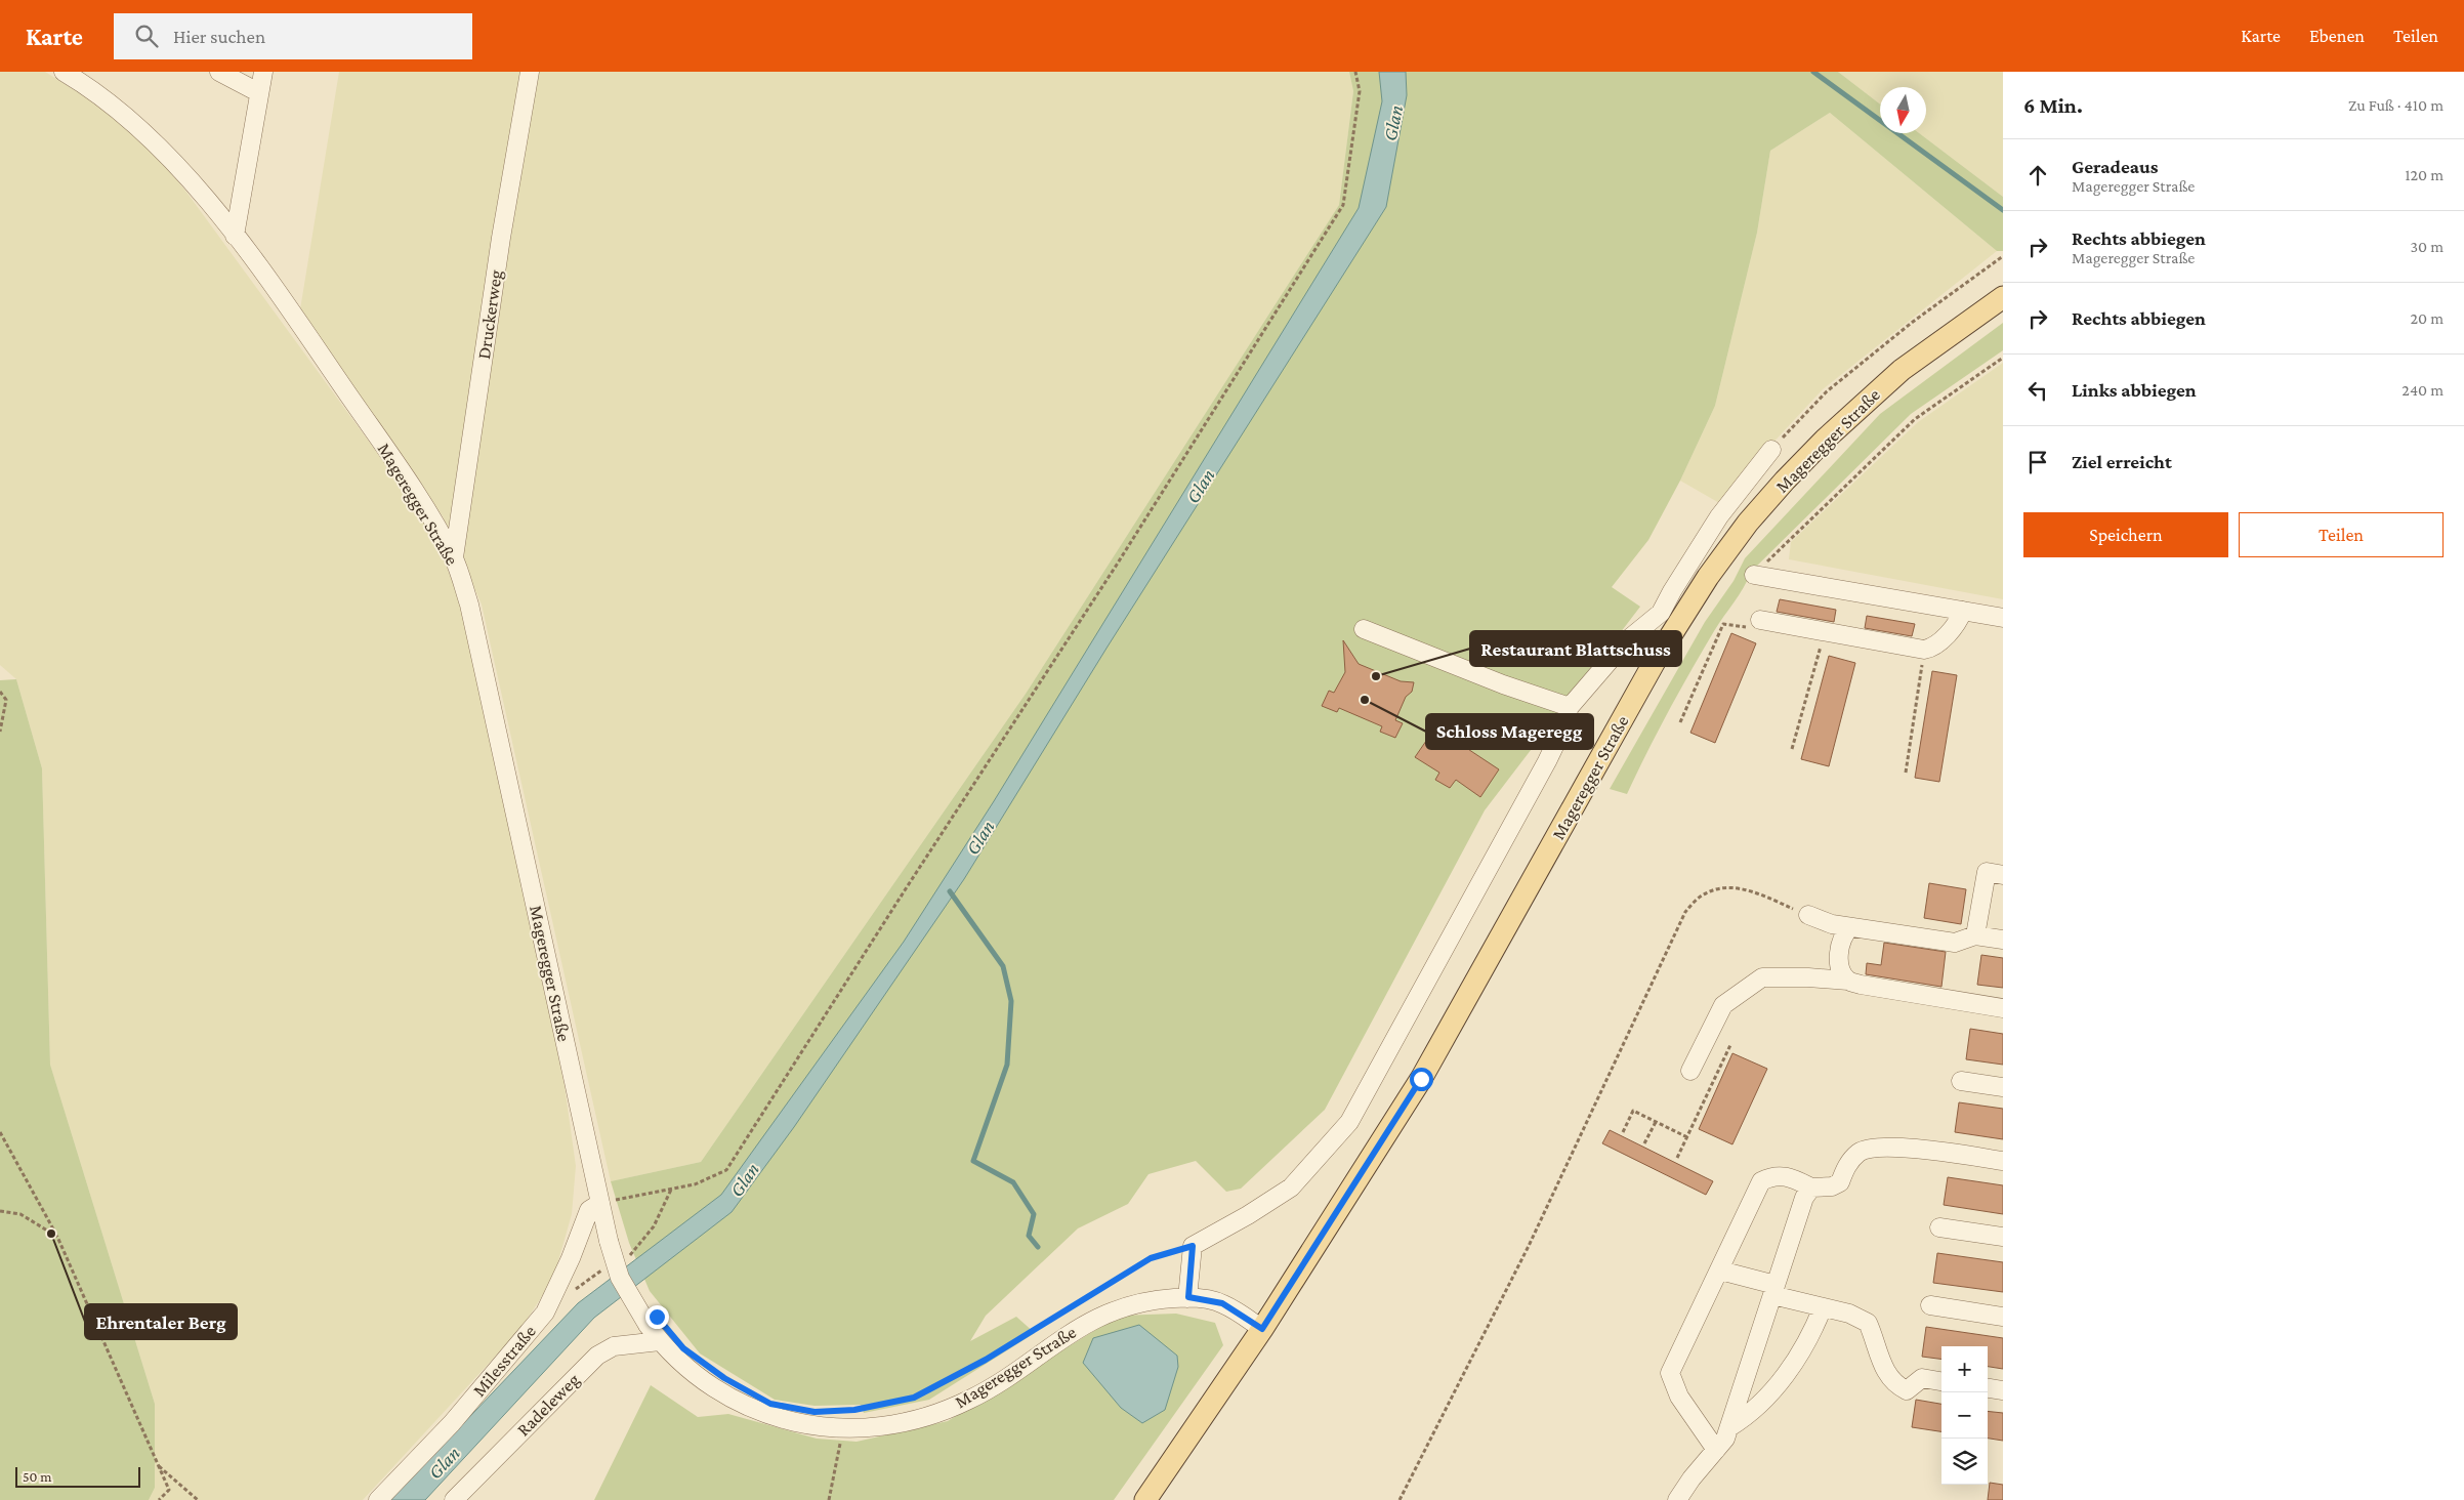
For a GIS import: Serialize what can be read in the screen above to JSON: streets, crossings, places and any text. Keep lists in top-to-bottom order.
{
  "streets": {
    "main road": ["Mageregger Straße"],
    "street": ["Druckerweg", "Milesstraße", "Radeleweg"]
  },
  "crossings": [
    ["Druckerweg", "Mageregger Straße"],
    ["Mageregger Straße", "Milesstraße"],
    ["Mageregger Straße", "Radeleweg"]
  ],
  "water": ["Glan"],
  "places": ["Restaurant Blattschuss", "Schloss Mageregg", "Ehrentaler Berg"],
  "scale_bar": "50 m",
  "north": "bottom",
  "page": {
    "header": "Karte",
    "search": "Hier suchen",
    "nav": ["Karte", "Ebenen", "Teilen"],
    "heading": ["6 Min.", "Zu Fuß · 410 m"],
    "list": [
      ["Geradeaus", "Mageregger Straße", "120 m"],
      ["Rechts abbiegen", "Mageregger Straße", "30 m"],
      ["Rechts abbiegen", "20 m"],
      ["Links abbiegen", "240 m"],
      "Ziel erreicht"
    ],
    "buttons": ["Speichern", "Teilen"],
    "map_buttons": ["+", "−"],
    "scale": "50 m"
  }
}
